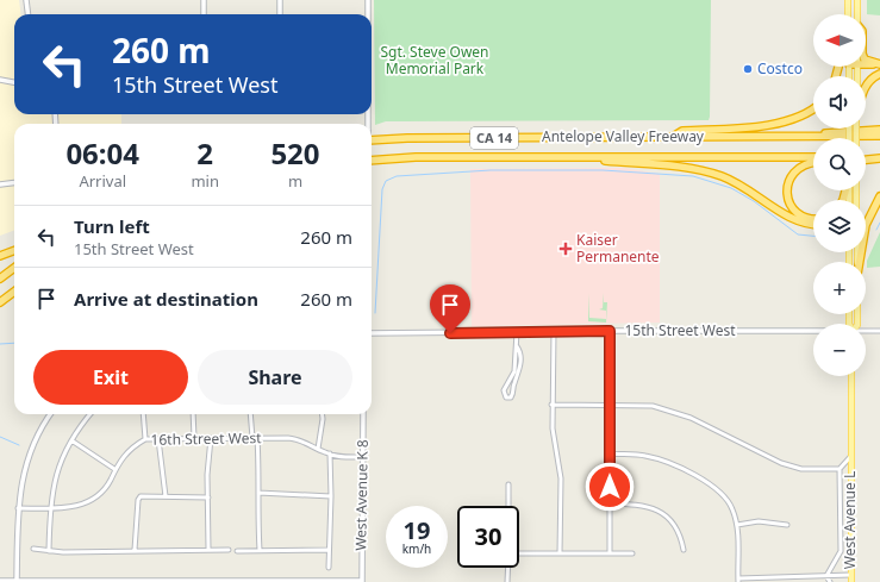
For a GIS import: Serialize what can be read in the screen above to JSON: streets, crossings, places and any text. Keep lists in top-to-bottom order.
{
  "streets": {
    "highway": ["Antelope Valley Freeway", "CA 14"],
    "main road": ["West Avenue L"],
    "street": ["15th Street West", "16th Street West", "West Avenue K 8"]
  },
  "crossings": [
    ["16th Street West", "West Avenue K 8"]
  ],
  "parks": ["Sgt. Steve Owen Memorial Park"],
  "places": {
    "other": ["Costco"],
    "health": ["Kaiser Permanente"]
  },
  "north": "left",
  "page": {
    "map_buttons": ["+", "−"],
    "turn": ["260 m", "15th Street West"],
    "eta": [
      "06:04",
      "Arrival",
      "2",
      "min",
      "520",
      "m"
    ],
    "list": [
      {
        "name": "Turn left",
        "note": "15th Street West",
        "value": "260 m"
      },
      {
        "name": "Arrive at destination",
        "value": "260 m"
      }
    ],
    "buttons": ["Exit", "Share"],
    "speed": "19 km/h",
    "limit": "30"
  }
}
